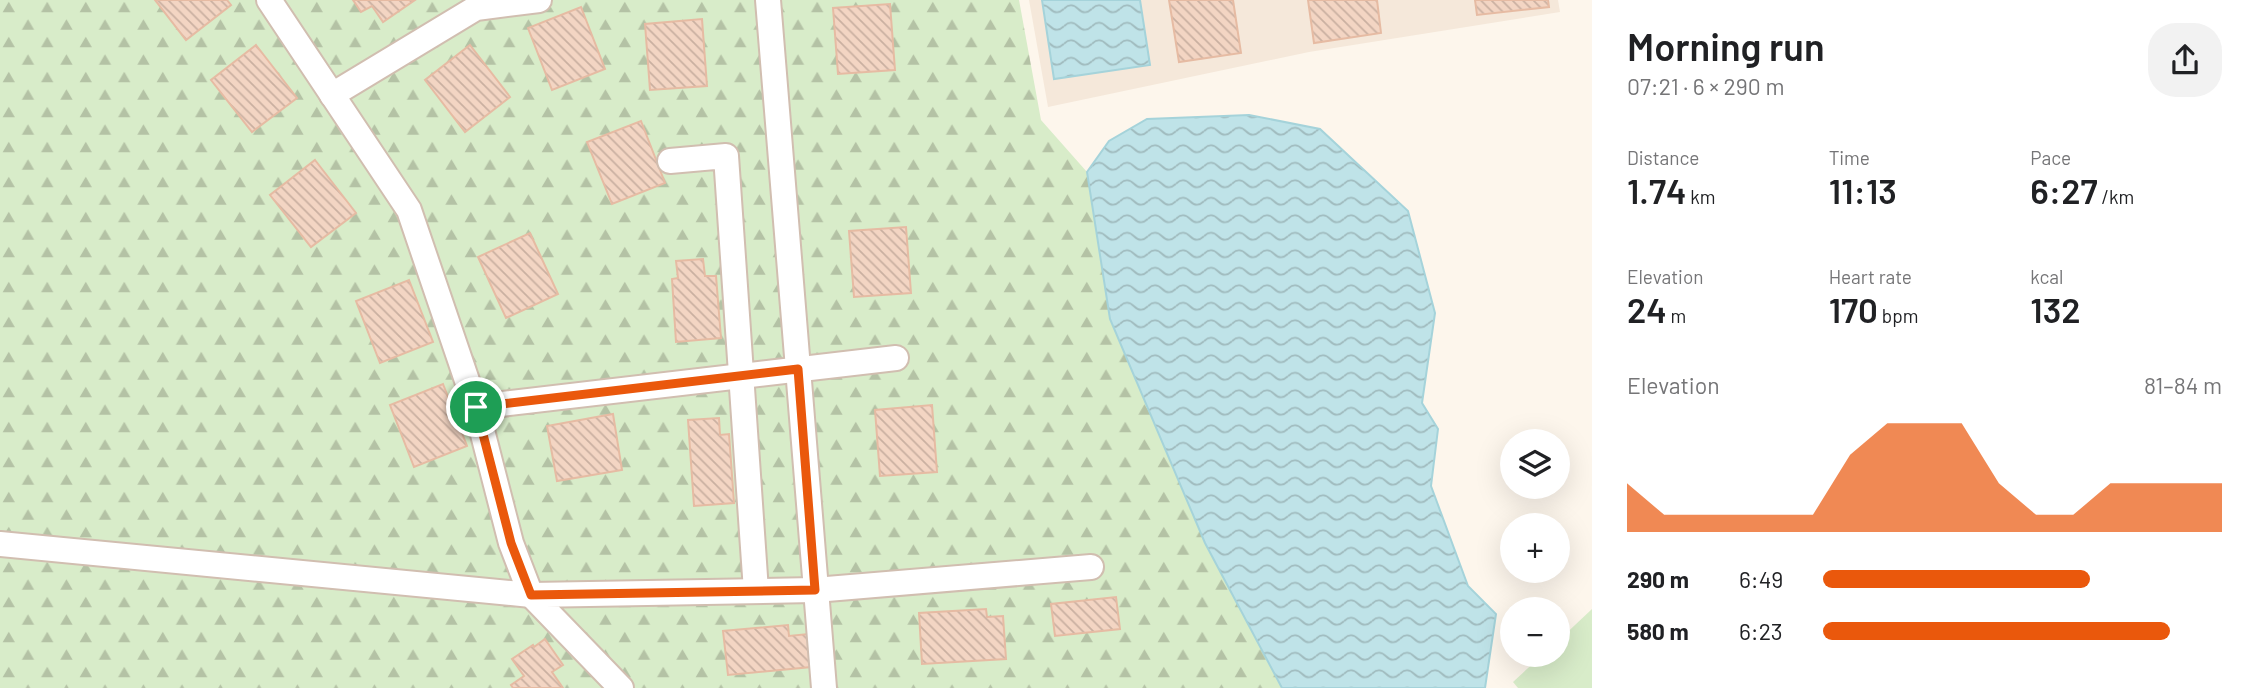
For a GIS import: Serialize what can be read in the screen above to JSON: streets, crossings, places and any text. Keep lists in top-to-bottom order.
{
  "page": {
    "heading": ["Morning run", "07:21 · 6 × 290 m"],
    "stats": [
      ["Distance", "1.74 km"],
      ["Time", "11:13"],
      ["Pace", "6:27 /km"],
      ["Elevation", "24 m"],
      ["Heart rate", "170 bpm"],
      ["kcal", "132"]
    ],
    "chart": ["Elevation", "81–84 m"],
    "map_buttons": ["+", "−"],
    "list": [
      {
        "name": "290 m",
        "note": "6:49"
      },
      {
        "name": "580 m",
        "note": "6:23"
      }
    ]
  }
}
